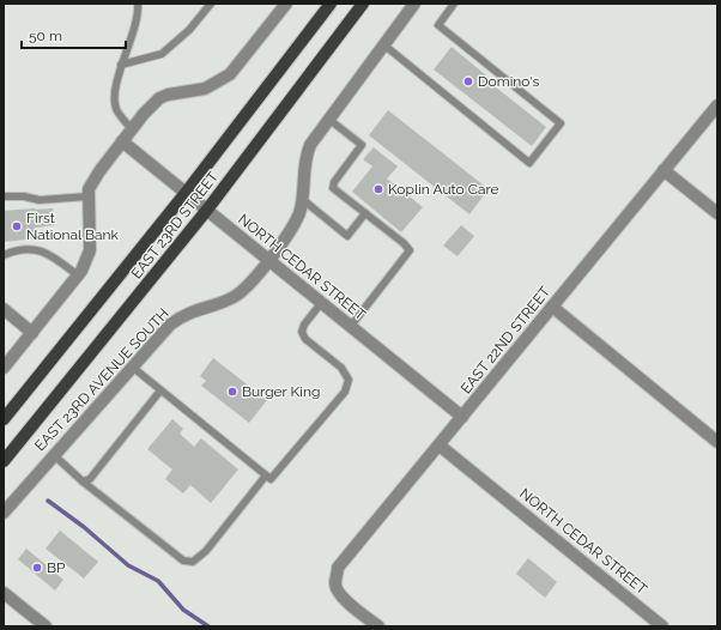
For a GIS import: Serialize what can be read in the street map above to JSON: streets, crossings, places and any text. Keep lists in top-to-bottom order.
{
  "streets": {
    "main road": ["EAST 23RD STREET"],
    "street": ["NORTH CEDAR STREET", "EAST 22ND STREET", "EAST 23RD AVENUE SOUTH"]
  },
  "crossings": [
    ["EAST 23RD STREET", "NORTH CEDAR STREET"],
    ["NORTH CEDAR STREET", "EAST 22ND STREET"],
    ["NORTH CEDAR STREET", "EAST 23RD AVENUE SOUTH"]
  ],
  "places": [
    "Domino's",
    "Koplin Auto Care",
    "First National Bank",
    "Burger King",
    "BP"
  ],
  "scale_bar": "50 m"
}
